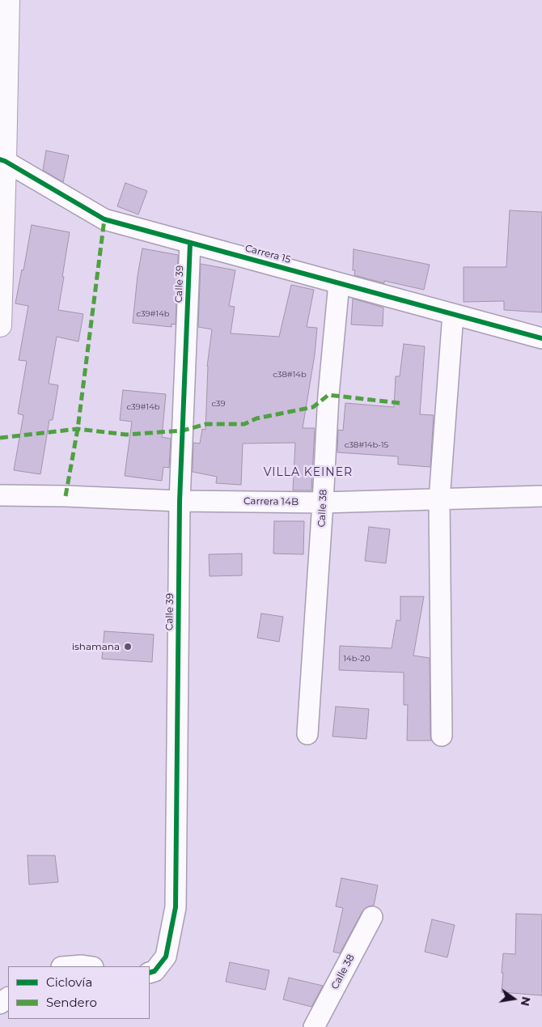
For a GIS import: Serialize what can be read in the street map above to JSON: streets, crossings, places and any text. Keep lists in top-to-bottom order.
{
  "streets": {
    "street": [
      "Carrera 15",
      "Calle 39",
      "Carrera 14B",
      "Calle 38"
    ]
  },
  "crossings": [
    ["Carrera 15", "Calle 39"],
    ["Carrera 15", "Calle 38"],
    ["Calle 39", "Carrera 14B"],
    ["Carrera 14B", "Calle 38"]
  ],
  "districts": ["VILLA KEINER"],
  "places": ["ishamana"],
  "house_numbers": [
    "c39#14b",
    "c38#14b",
    "c39",
    "c39#14b",
    "c38#14b-15",
    "14b-20"
  ],
  "legend": ["Ciclovía", "Sendero"],
  "north": "right"
}
